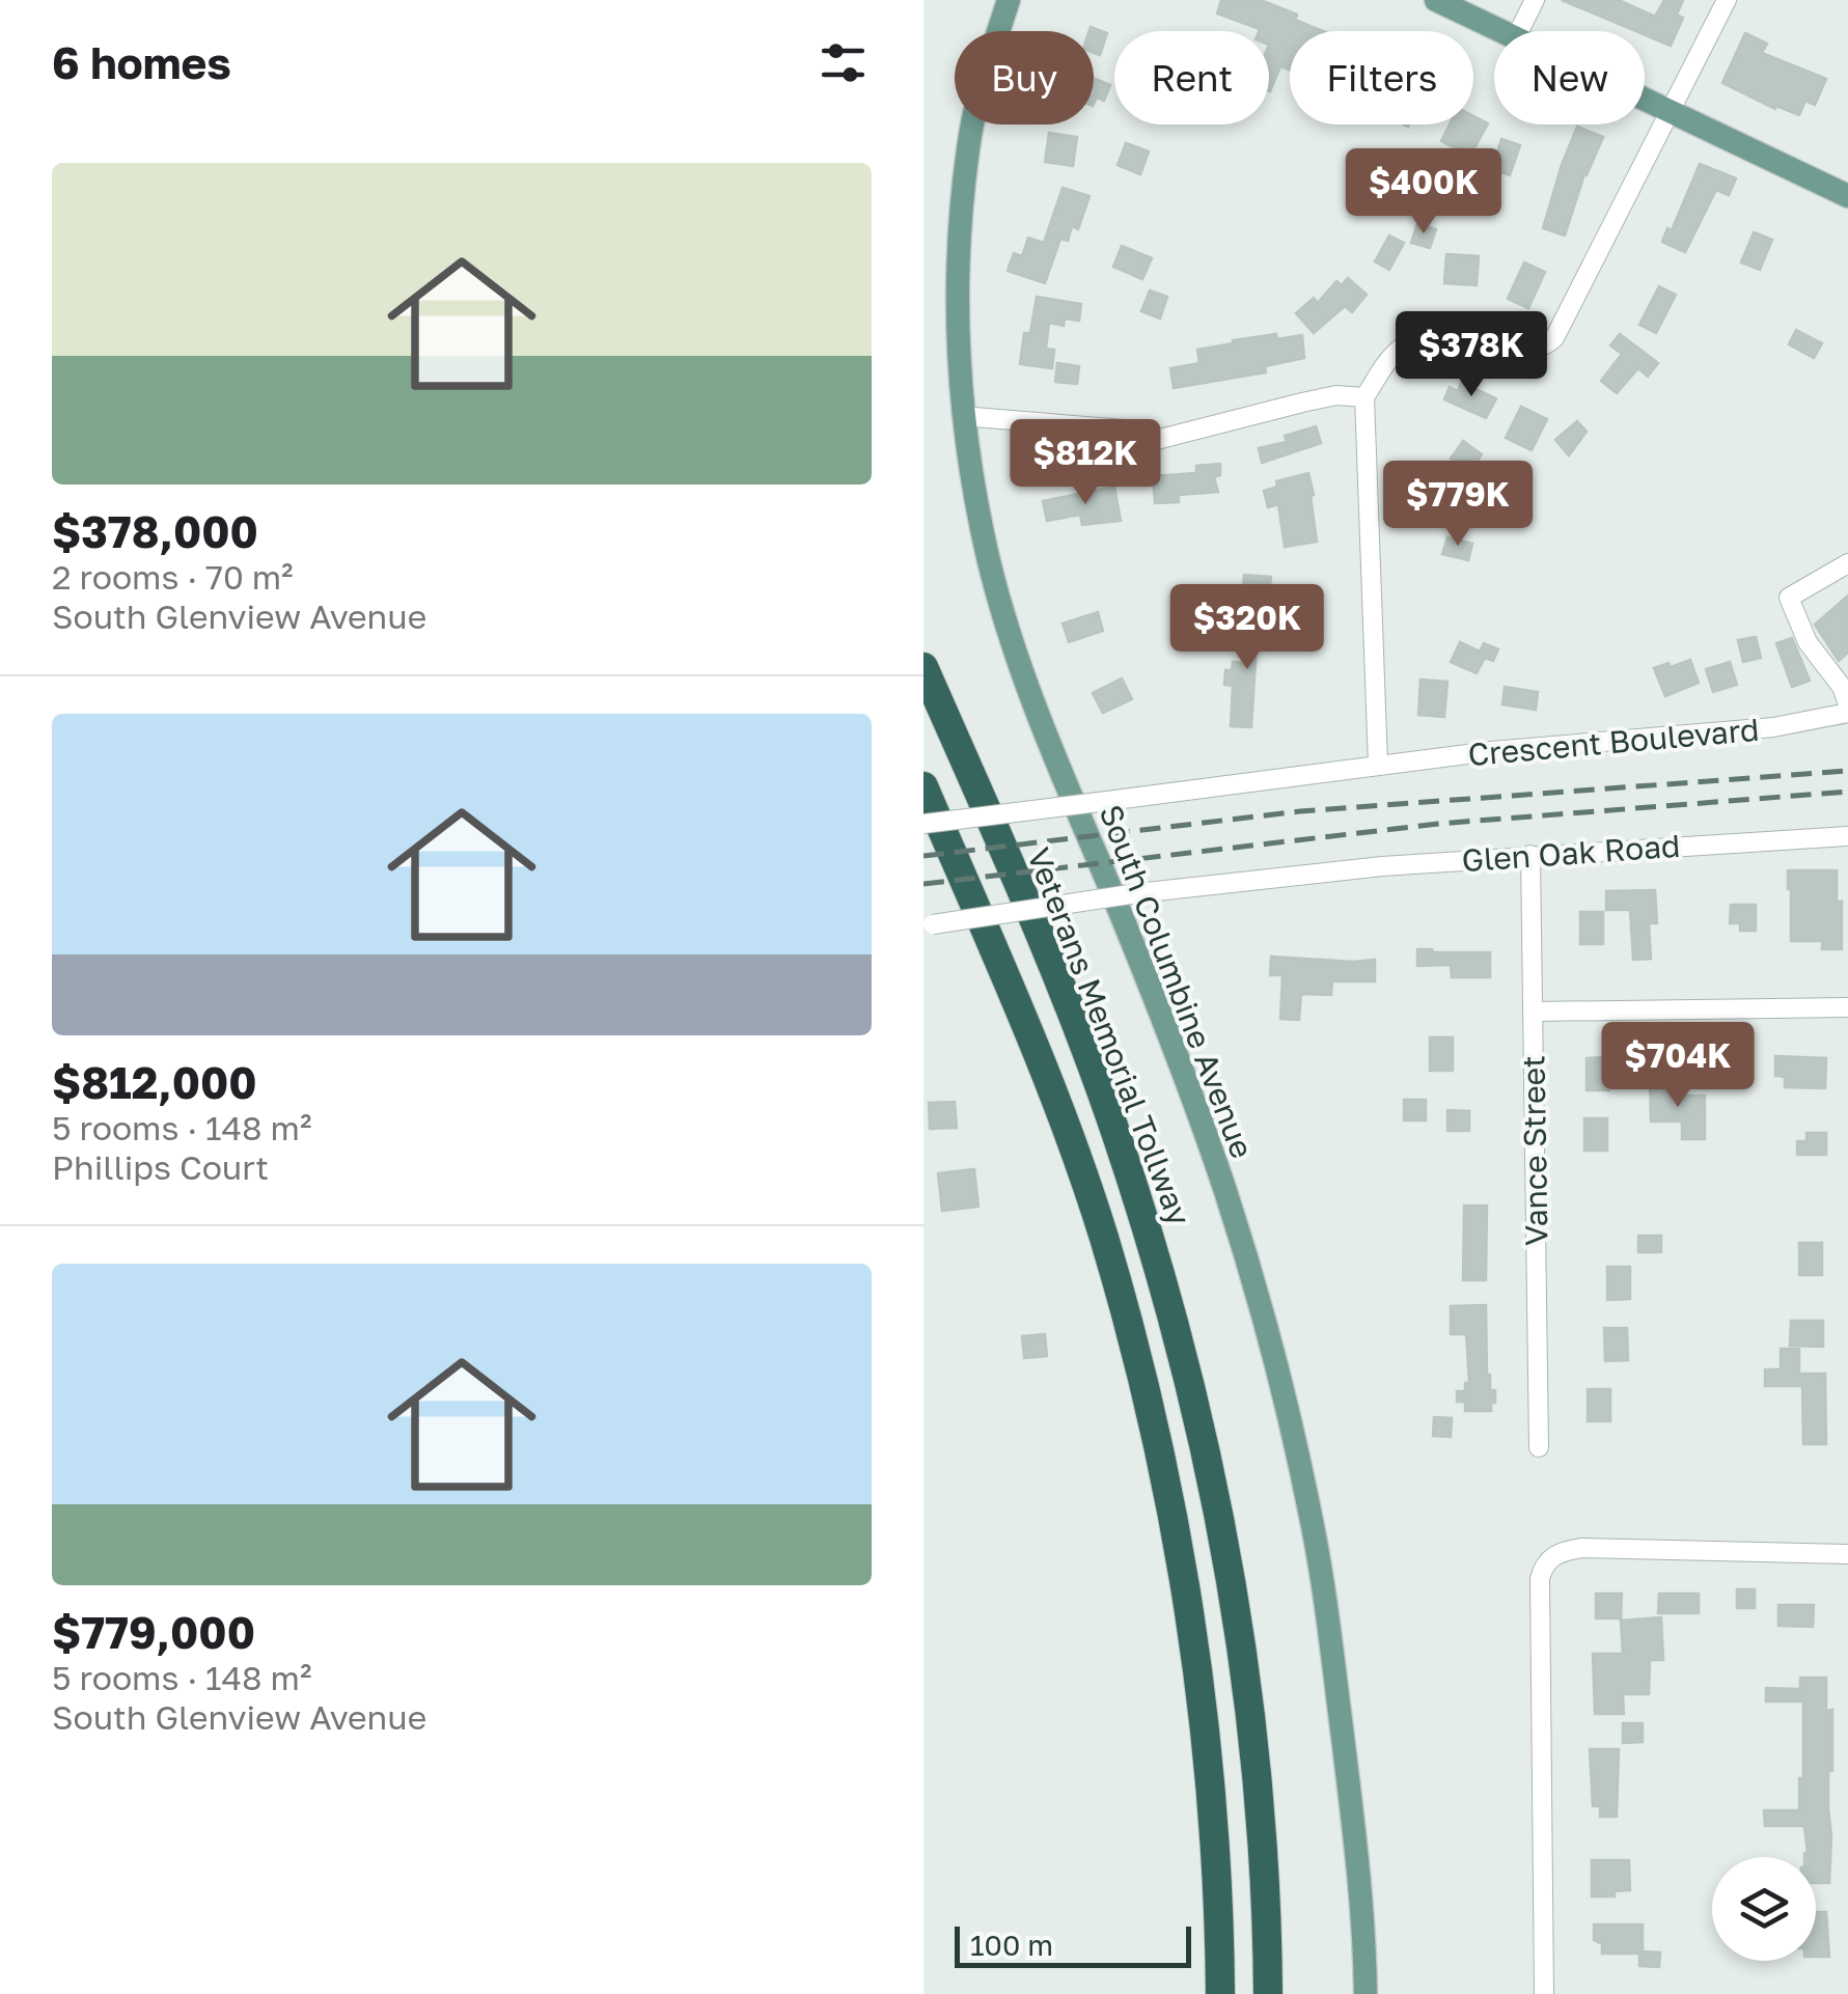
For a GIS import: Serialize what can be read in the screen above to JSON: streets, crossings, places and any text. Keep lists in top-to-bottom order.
{
  "streets": {
    "highway": ["Veterans Memorial Tollway"],
    "main road": ["South Columbine Avenue"],
    "street": ["Crescent Boulevard", "Glen Oak Road", "Vance Street"]
  },
  "crossings": [
    ["Glen Oak Road", "Vance Street"]
  ],
  "scale_bar": "100 m",
  "page": {
    "heading": "6 homes",
    "chip": [
      "Buy",
      "Rent",
      "Filters",
      "New"
    ],
    "list": [
      {
        "name": "$378,000",
        "note": "2 rooms · 70 m² · South Glenview Avenue"
      },
      {
        "name": "$812,000",
        "note": "5 rooms · 148 m² · Phillips Court"
      },
      {
        "name": "$779,000",
        "note": "5 rooms · 148 m² · South Glenview Avenue"
      }
    ],
    "price": [
      "$400K",
      "$378K",
      "$812K",
      "$779K",
      "$320K",
      "$704K"
    ],
    "scale": "100 m"
  }
}
